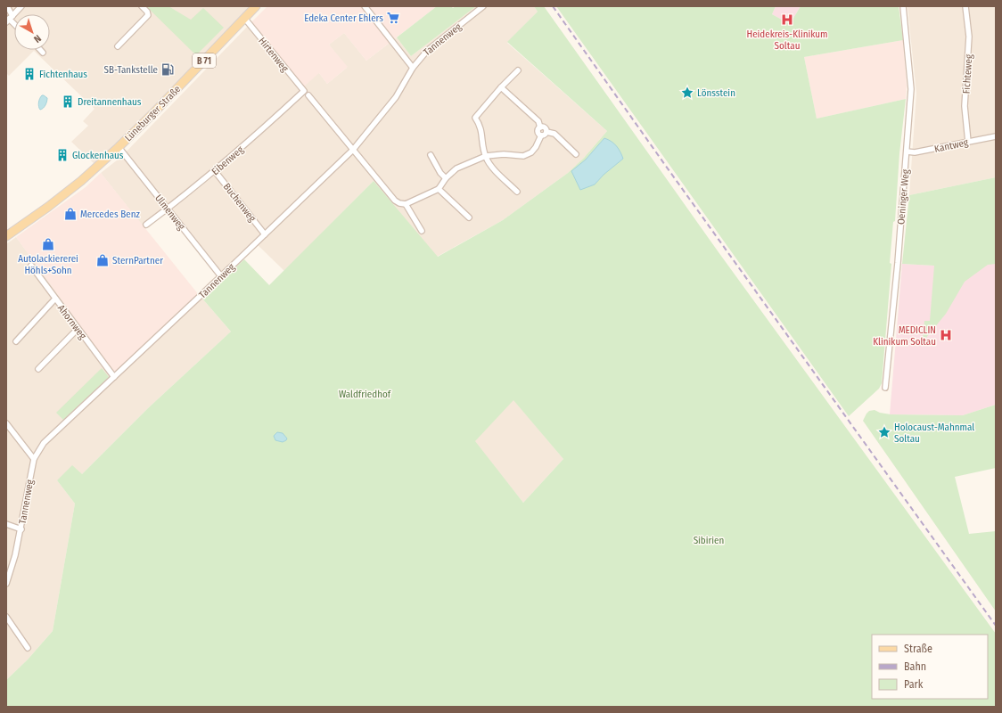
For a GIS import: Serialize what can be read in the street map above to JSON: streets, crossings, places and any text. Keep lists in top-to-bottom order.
{
  "streets": {
    "main road": ["B 71", "Lüneburger Straße"],
    "street": [
      "Tannenweg",
      "Hirtenweg",
      "Fichteweg",
      "Kantweg",
      "Eibenweg",
      "Oeninger Weg",
      "Buchenweg",
      "Ulmenweg",
      "Ahornweg"
    ]
  },
  "crossings": [
    ["Tannenweg", "Buchenweg"],
    ["Tannenweg", "Ulmenweg"],
    ["Tannenweg", "Ahornweg"],
    ["Hirtenweg", "Lüneburger Straße"],
    ["Hirtenweg", "Eibenweg"],
    ["Fichteweg", "Kantweg"],
    ["Lüneburger Straße", "Ulmenweg"],
    ["Kantweg", "Oeninger Weg"],
    ["Eibenweg", "Buchenweg"],
    ["Eibenweg", "Ulmenweg"]
  ],
  "parks": ["Waldfriedhof", "Sibirien"],
  "places": {
    "supermarket": ["Edeka Center Ehlers"],
    "hospital": ["Heidekreis-Klinikum Soltau", "MEDICLIN Klinikum Soltau"],
    "fuel station": ["SB-Tankstelle"],
    "building": ["Fichtenhaus", "Dreitannenhaus", "Glockenhaus"],
    "place": ["Lönsstein", "Holocaust-Mahnmal Soltau"],
    "shop": ["Mercedes Benz", "Autolackiererei Höhls+Sohn", "SternPartner"]
  },
  "legend": ["Straße", "Bahn", "Park"],
  "north": "bottom right"
}
